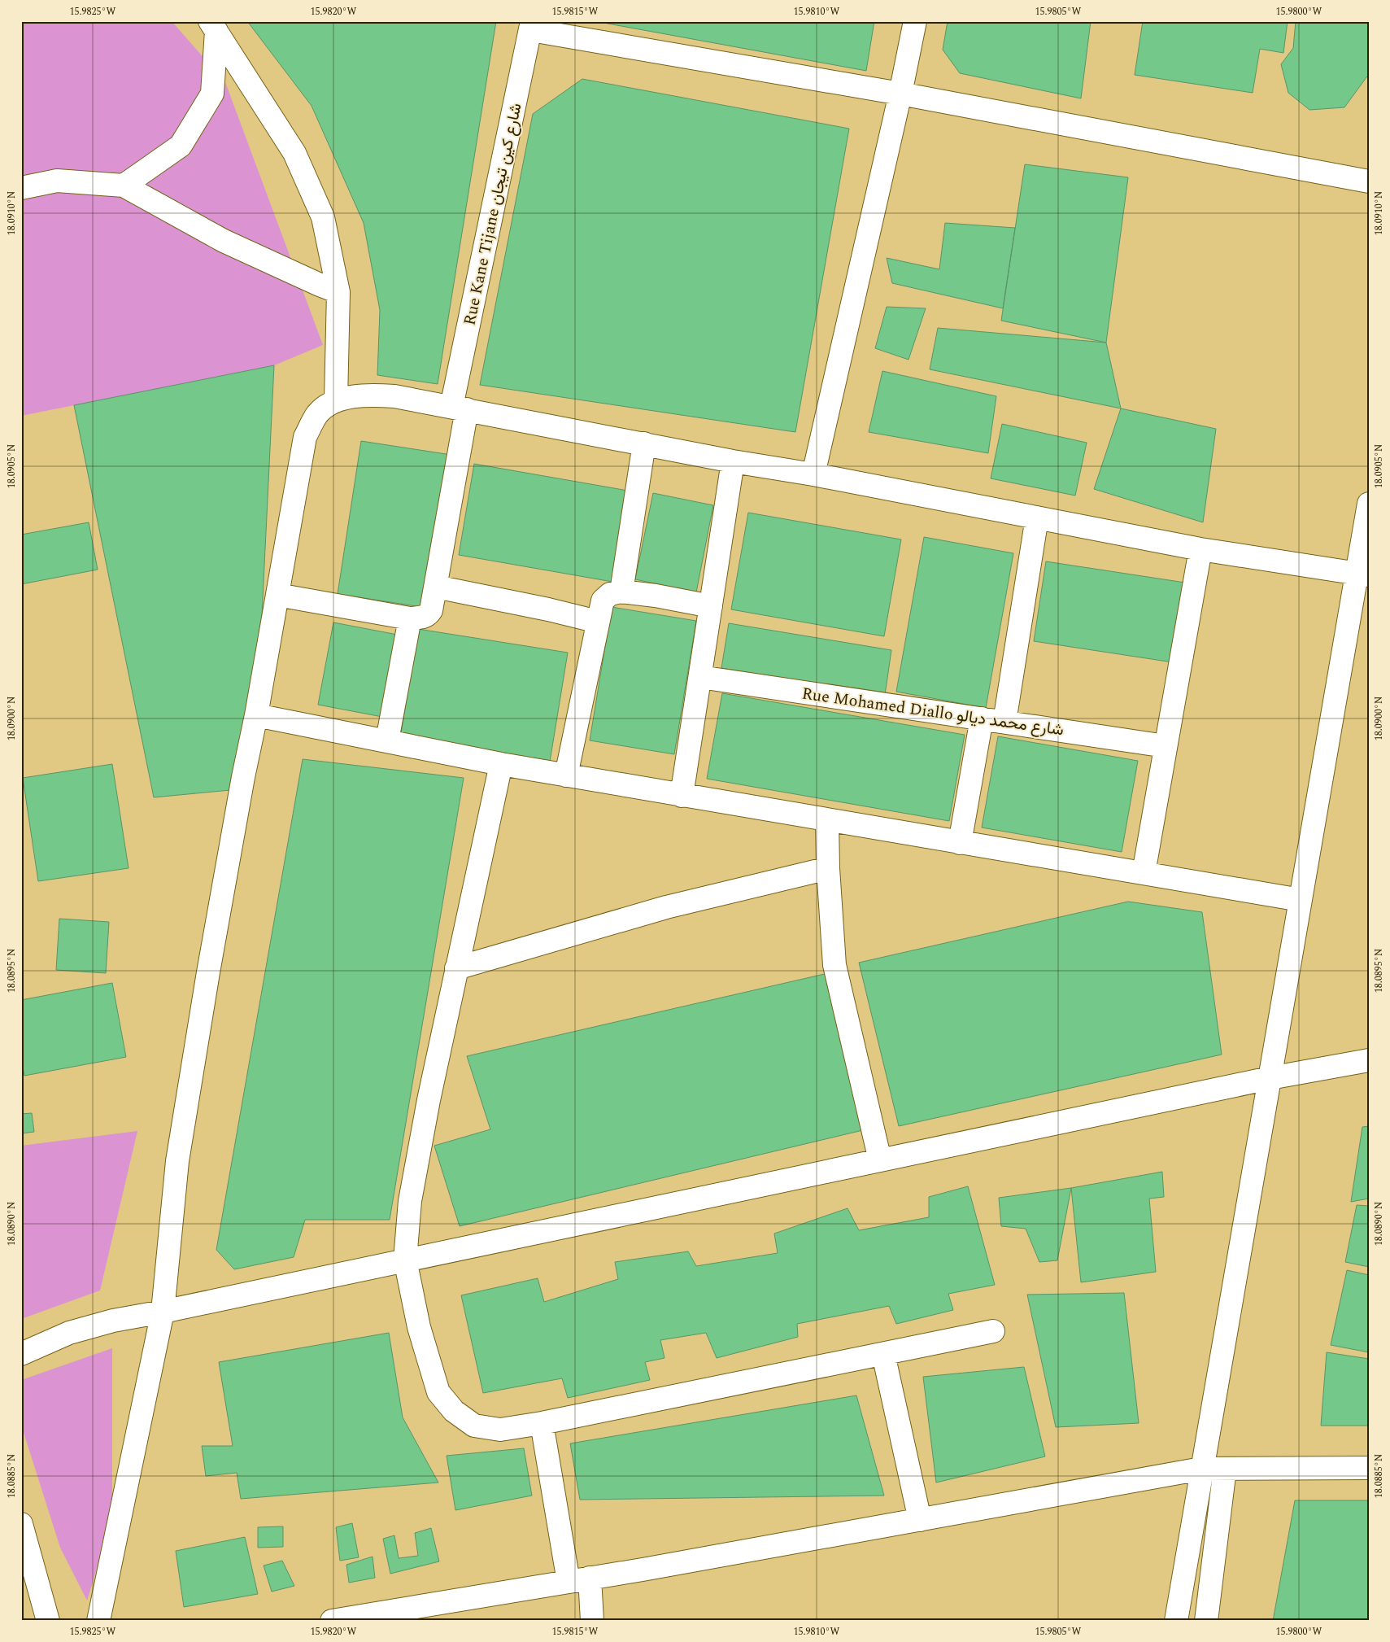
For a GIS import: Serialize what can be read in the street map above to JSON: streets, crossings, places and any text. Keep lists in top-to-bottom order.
{
  "streets": {
    "street": ["Rue Kane Tijane شارع كين تيجان", "Rue Mohamed Diallo شارع محمد ديالو"]
  },
  "coordinates": [
    "15.9825°W",
    "15.9820°W",
    "15.9815°W",
    "15.9810°W",
    "15.9805°W",
    "15.9800°W",
    "18.0910°N",
    "18.0905°N",
    "18.0900°N",
    "18.0895°N",
    "18.0890°N",
    "18.0885°N"
  ]
}
